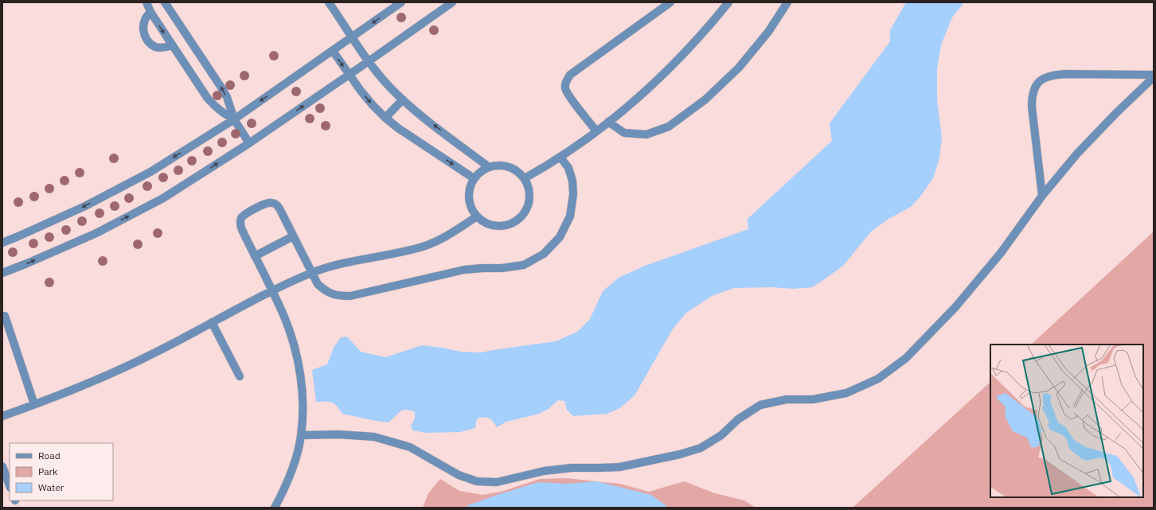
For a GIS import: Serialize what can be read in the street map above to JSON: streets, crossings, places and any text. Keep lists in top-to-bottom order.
{
  "legend": ["Road", "Park", "Water"]
}
